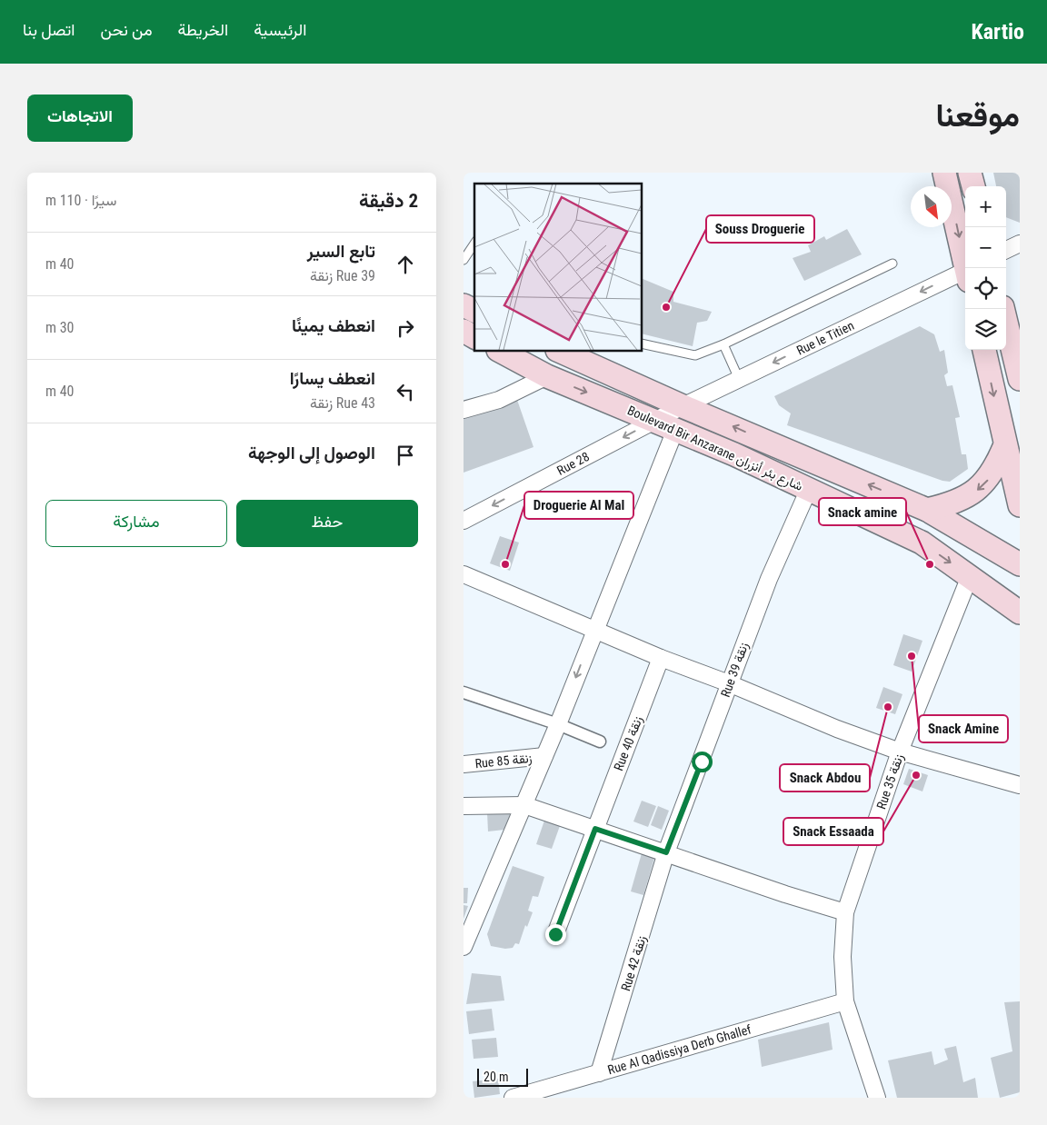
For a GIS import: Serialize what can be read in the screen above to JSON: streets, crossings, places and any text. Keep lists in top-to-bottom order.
{
  "streets": {
    "main road": ["Boulevard Bir Anzarane شارع بئر أنزران"],
    "street": [
      "Rue le Titien",
      "Rue 28",
      "Rue 39 زنقة",
      "Rue 40 زنقة",
      "Rue 85 زنقة",
      "Rue 35 زنقة",
      "Rue 42 زنقة",
      "Rue Al Qadissiya Derb Ghallef"
    ]
  },
  "crossings": [
    ["Rue le Titien", "Boulevard Bir Anzarane شارع بئر أنزران"],
    ["Rue le Titien", "Rue 28"],
    ["Boulevard Bir Anzarane شارع بئر أنزران", "Rue 28"],
    ["Boulevard Bir Anzarane شارع بئر أنزران", "Rue 39 زنقة"],
    ["Boulevard Bir Anzarane شارع بئر أنزران", "Rue 35 زنقة"],
    ["Rue 39 زنقة", "Rue 42 زنقة"],
    ["Rue 35 زنقة", "Rue Al Qadissiya Derb Ghallef"],
    ["Rue 42 زنقة", "Rue Al Qadissiya Derb Ghallef"]
  ],
  "one_way": ["Rue le Titien"],
  "places": [
    "Souss Droguerie",
    "Droguerie Al Mal",
    "Snack amine",
    "Snack Amine",
    "Snack Abdou",
    "Snack Essaada"
  ],
  "scale_bar": "20 m",
  "north": "bottom right",
  "page": {
    "header": "Kartio",
    "nav": [
      "الرئيسية",
      "الخريطة",
      "من نحن",
      "اتصل بنا"
    ],
    "title": "موقعنا",
    "buttons": [
      "الاتجاهات",
      ["حفظ", "مشاركة"]
    ],
    "heading": ["2 دقيقة", "سيرًا · 110 m"],
    "map_buttons": ["+", "−"],
    "list": [
      ["تابع السير", "Rue 39 زنقة", "40 m"],
      ["انعطف يمينًا", "30 m"],
      ["انعطف يسارًا", "Rue 43 زنقة", "40 m"],
      "الوصول إلى الوجهة"
    ],
    "scale": "20 m"
  }
}
